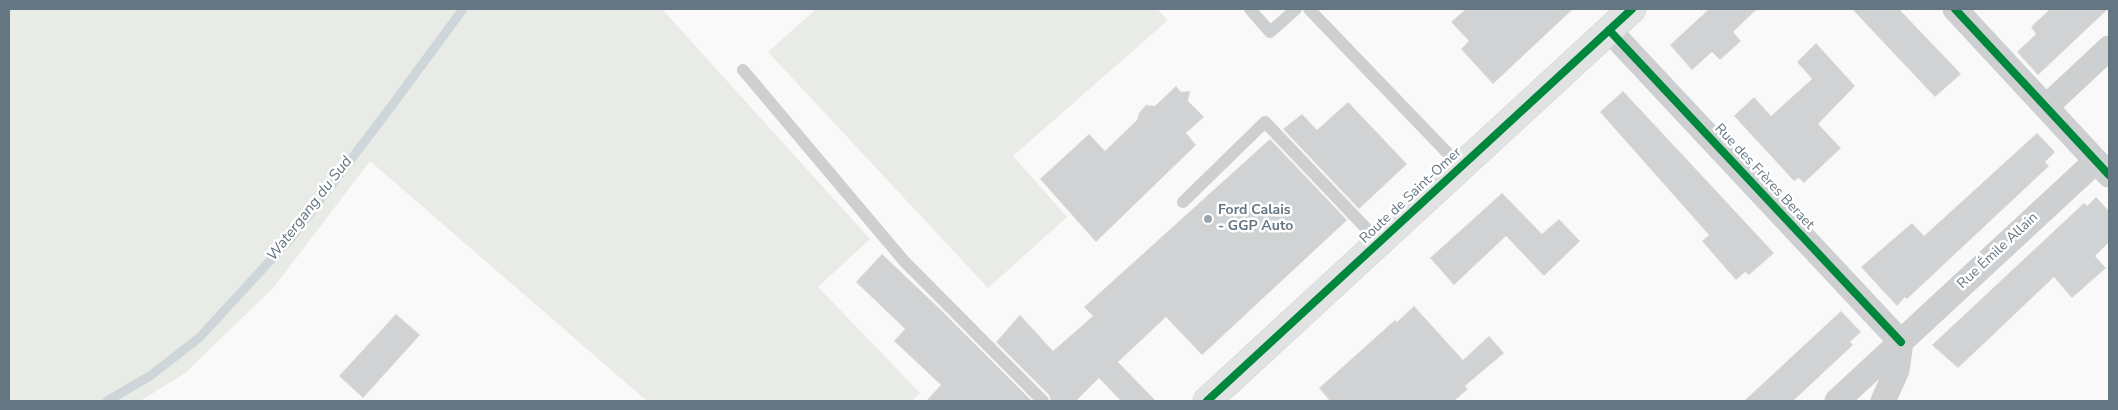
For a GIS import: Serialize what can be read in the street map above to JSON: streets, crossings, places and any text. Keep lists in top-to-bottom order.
{
  "streets": {
    "main road": ["Route de Saint-Omer"],
    "street": ["Rue des Frères Beraet", "Rue Émile Allain"]
  },
  "crossings": [
    ["Rue des Frères Beraet", "Route de Saint-Omer"],
    ["Rue des Frères Beraet", "Rue Émile Allain"]
  ],
  "water": ["Watergang du Sud"],
  "places": ["Ford Calais - GGP Auto"]
}
